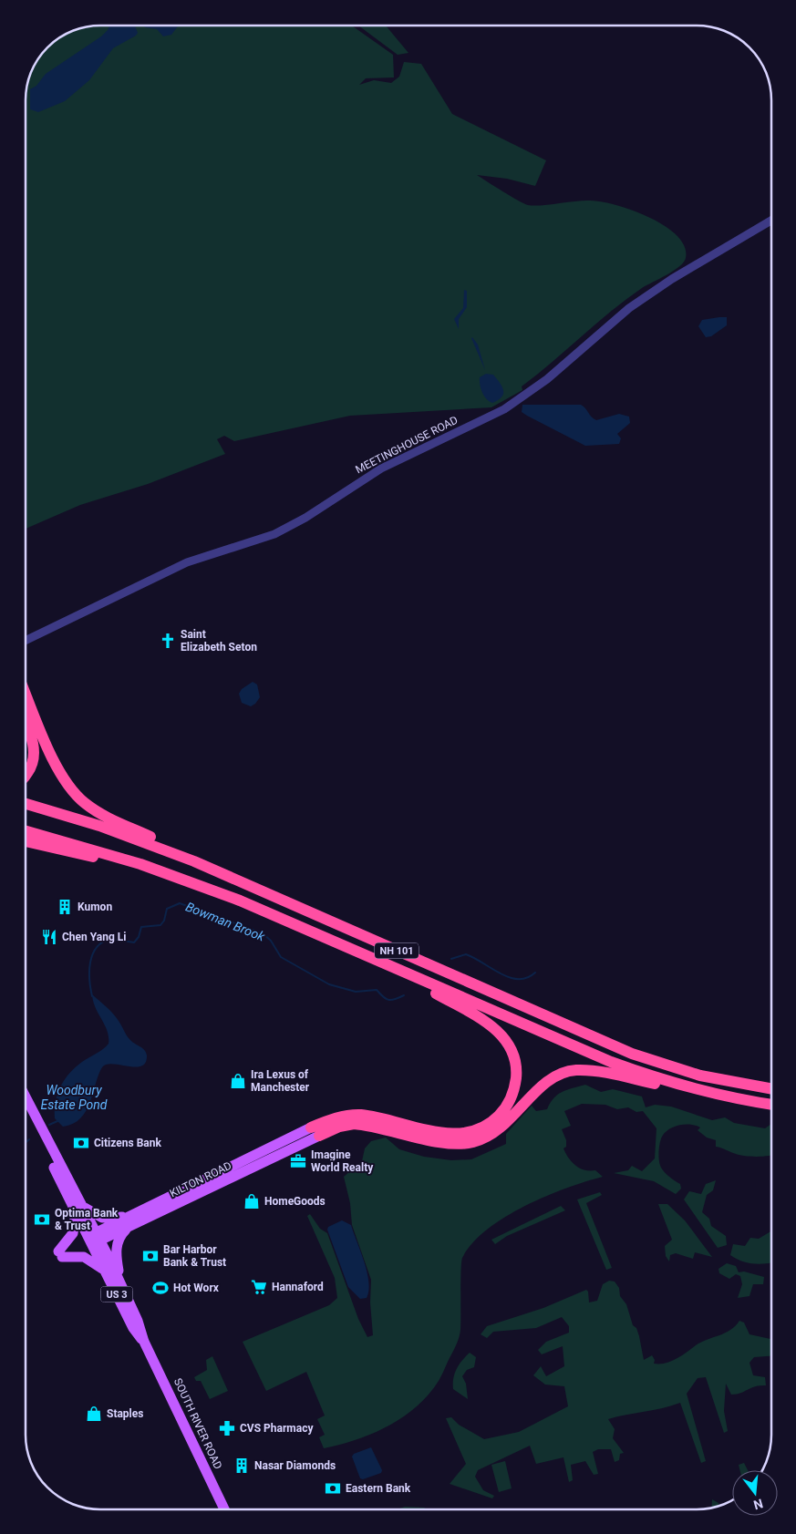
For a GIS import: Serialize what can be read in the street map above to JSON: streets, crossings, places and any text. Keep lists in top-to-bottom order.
{
  "streets": {
    "highway": ["NH 101"],
    "main road": ["KILTON ROAD", "US 3", "SOUTH RIVER ROAD"],
    "street": ["MEETINGHOUSE ROAD"]
  },
  "crossings": [
    ["KILTON ROAD", "SOUTH RIVER ROAD"]
  ],
  "water": ["Bowman Brook", "Woodbury Estate Pond"],
  "places": {
    "church": ["Saint Elizabeth Seton"],
    "building": ["Kumon", "Nasar Diamonds"],
    "restaurant": ["Chen Yang Li"],
    "shop": ["Ira Lexus of Manchester", "HomeGoods", "Staples"],
    "bank": [
      "Citizens Bank",
      "Optima Bank & Trust",
      "Bar Harbor Bank & Trust",
      "Eastern Bank"
    ],
    "office": ["Imagine World Realty"],
    "supermarket": ["Hannaford"],
    "sports": ["Hot Worx"],
    "pharmacy": ["CVS Pharmacy"]
  },
  "north": "bottom"
}
